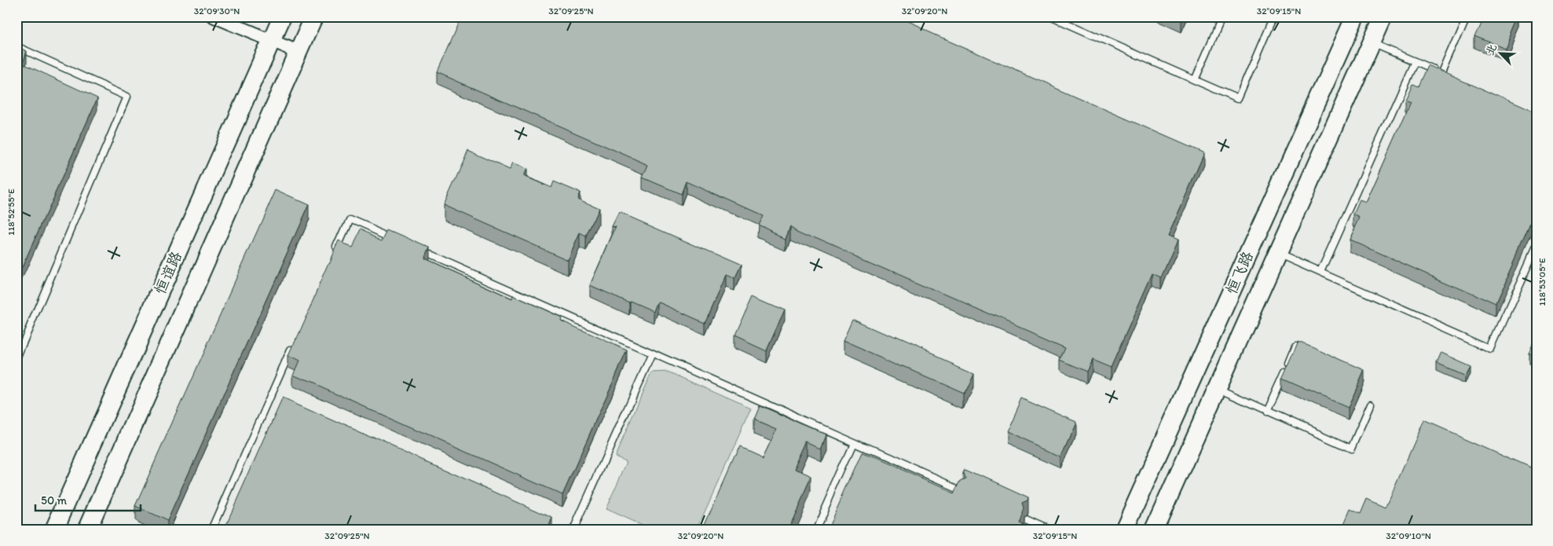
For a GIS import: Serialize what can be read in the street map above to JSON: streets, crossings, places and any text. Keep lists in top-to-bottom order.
{
  "streets": {
    "main road": ["恒谊路", "恒飞路"]
  },
  "scale_bar": "50 m",
  "north": "top left",
  "coordinates": [
    "32°09'30\"N",
    "32°09'25\"N",
    "32°09'20\"N",
    "32°09'15\"N",
    "118°52'55\"E",
    "118°53'05\"E",
    "32°09'10\"N"
  ]
}
